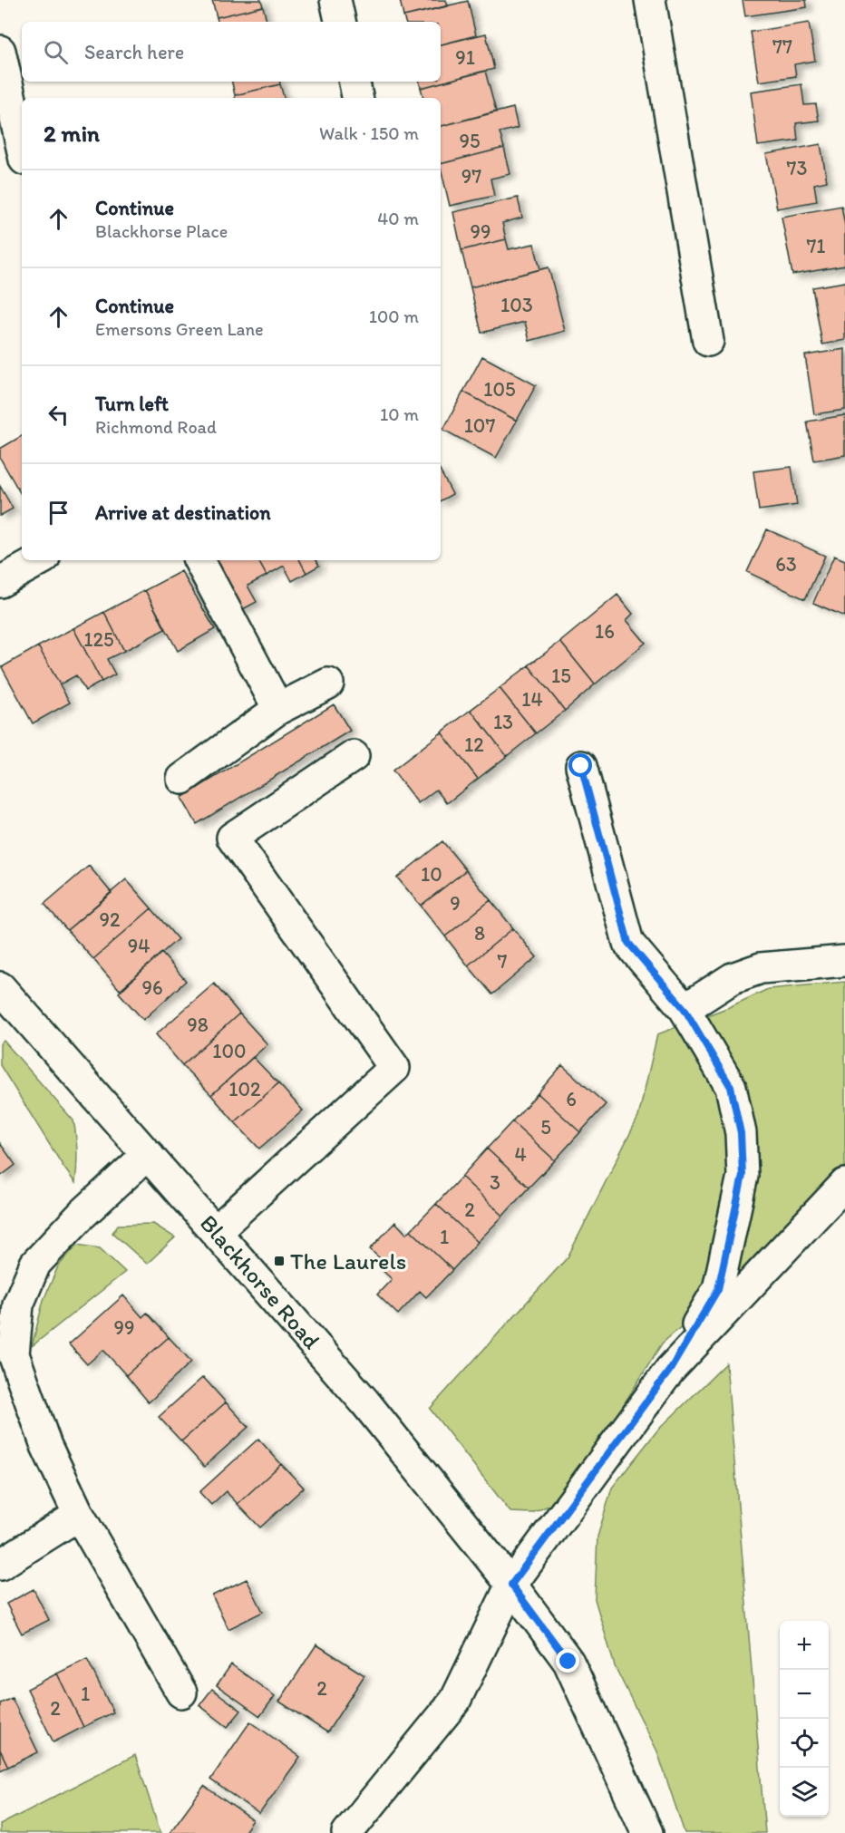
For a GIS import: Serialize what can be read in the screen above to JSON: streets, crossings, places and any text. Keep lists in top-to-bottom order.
{
  "streets": {
    "street": ["Blackhorse Road"]
  },
  "places": {
    "transit": ["The Laurels"]
  },
  "house_numbers": [
    "77",
    "91",
    "95",
    "73",
    "97",
    "99",
    "71",
    "103",
    "105",
    "107",
    "63",
    "16",
    "125",
    "15",
    "14",
    "13",
    "12",
    "10",
    "9",
    "92",
    "8",
    "94",
    "7",
    "96",
    "98",
    "100",
    "102",
    "6",
    "5",
    "4",
    "3",
    "2",
    "1",
    "99",
    "2",
    "1",
    "2"
  ],
  "page": {
    "search": "Search here",
    "heading": ["2 min", "Walk · 150 m"],
    "list": [
      ["Continue", "Blackhorse Place", "40 m"],
      ["Continue", "Emersons Green Lane", "100 m"],
      ["Turn left", "Richmond Road", "10 m"],
      "Arrive at destination"
    ],
    "map_buttons": ["+", "−"]
  }
}
